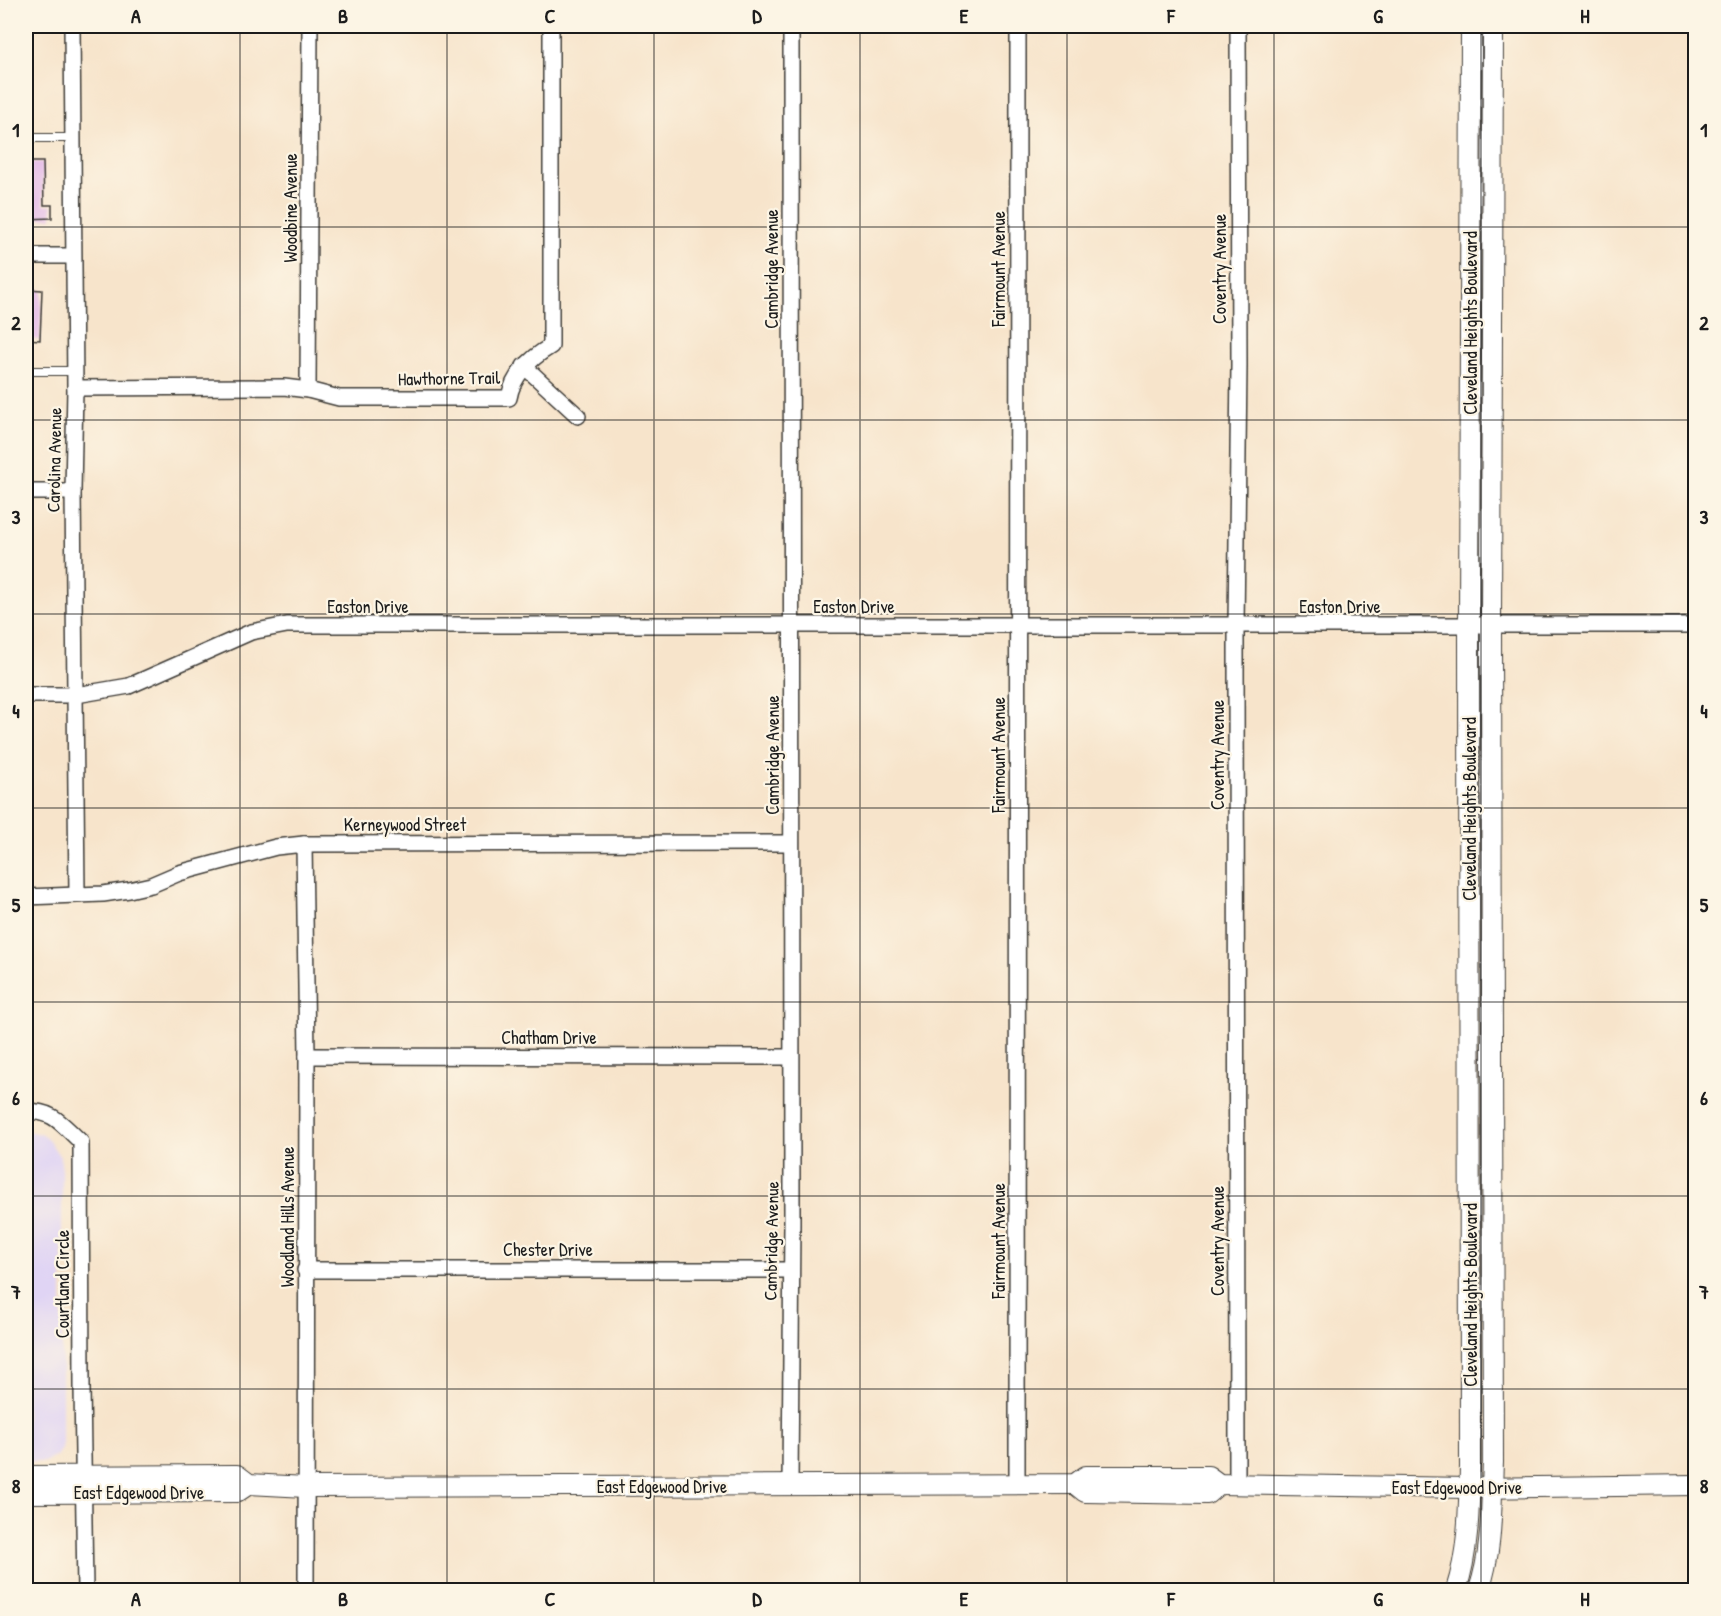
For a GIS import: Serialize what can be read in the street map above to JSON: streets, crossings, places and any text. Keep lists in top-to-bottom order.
{
  "streets": {
    "street": [
      "Woodbine Avenue",
      "Cambridge Avenue",
      "Fairmount Avenue",
      "Coventry Avenue",
      "Cleveland Heights Boulevard",
      "Hawthorne Trail",
      "Carolina Avenue",
      "Easton Drive",
      "Kerneywood Street",
      "Chatham Drive",
      "Woodland Hills Avenue",
      "Chester Drive",
      "Courtland Circle",
      "East Edgewood Drive"
    ]
  },
  "crossings": [
    ["Woodbine Avenue", "Hawthorne Trail"],
    ["Cambridge Avenue", "Easton Drive"],
    ["Cambridge Avenue", "Kerneywood Street"],
    ["Cambridge Avenue", "Chatham Drive"],
    ["Cambridge Avenue", "Chester Drive"],
    ["Cambridge Avenue", "East Edgewood Drive"],
    ["Fairmount Avenue", "Easton Drive"],
    ["Fairmount Avenue", "East Edgewood Drive"],
    ["Coventry Avenue", "Easton Drive"],
    ["Coventry Avenue", "East Edgewood Drive"],
    ["Cleveland Heights Boulevard", "Easton Drive"],
    ["Cleveland Heights Boulevard", "East Edgewood Drive"],
    ["Hawthorne Trail", "Carolina Avenue"],
    ["Carolina Avenue", "Easton Drive"],
    ["Carolina Avenue", "Kerneywood Street"],
    ["Kerneywood Street", "Woodland Hills Avenue"],
    ["Chatham Drive", "Woodland Hills Avenue"],
    ["Woodland Hills Avenue", "Chester Drive"],
    ["Woodland Hills Avenue", "East Edgewood Drive"],
    ["Courtland Circle", "East Edgewood Drive"]
  ],
  "grid": {
    "columns": [
      "A",
      "B",
      "C",
      "D",
      "E",
      "F",
      "G",
      "H"
    ],
    "rows": [
      "1",
      "2",
      "3",
      "4",
      "5",
      "6",
      "7",
      "8"
    ]
  }
}
